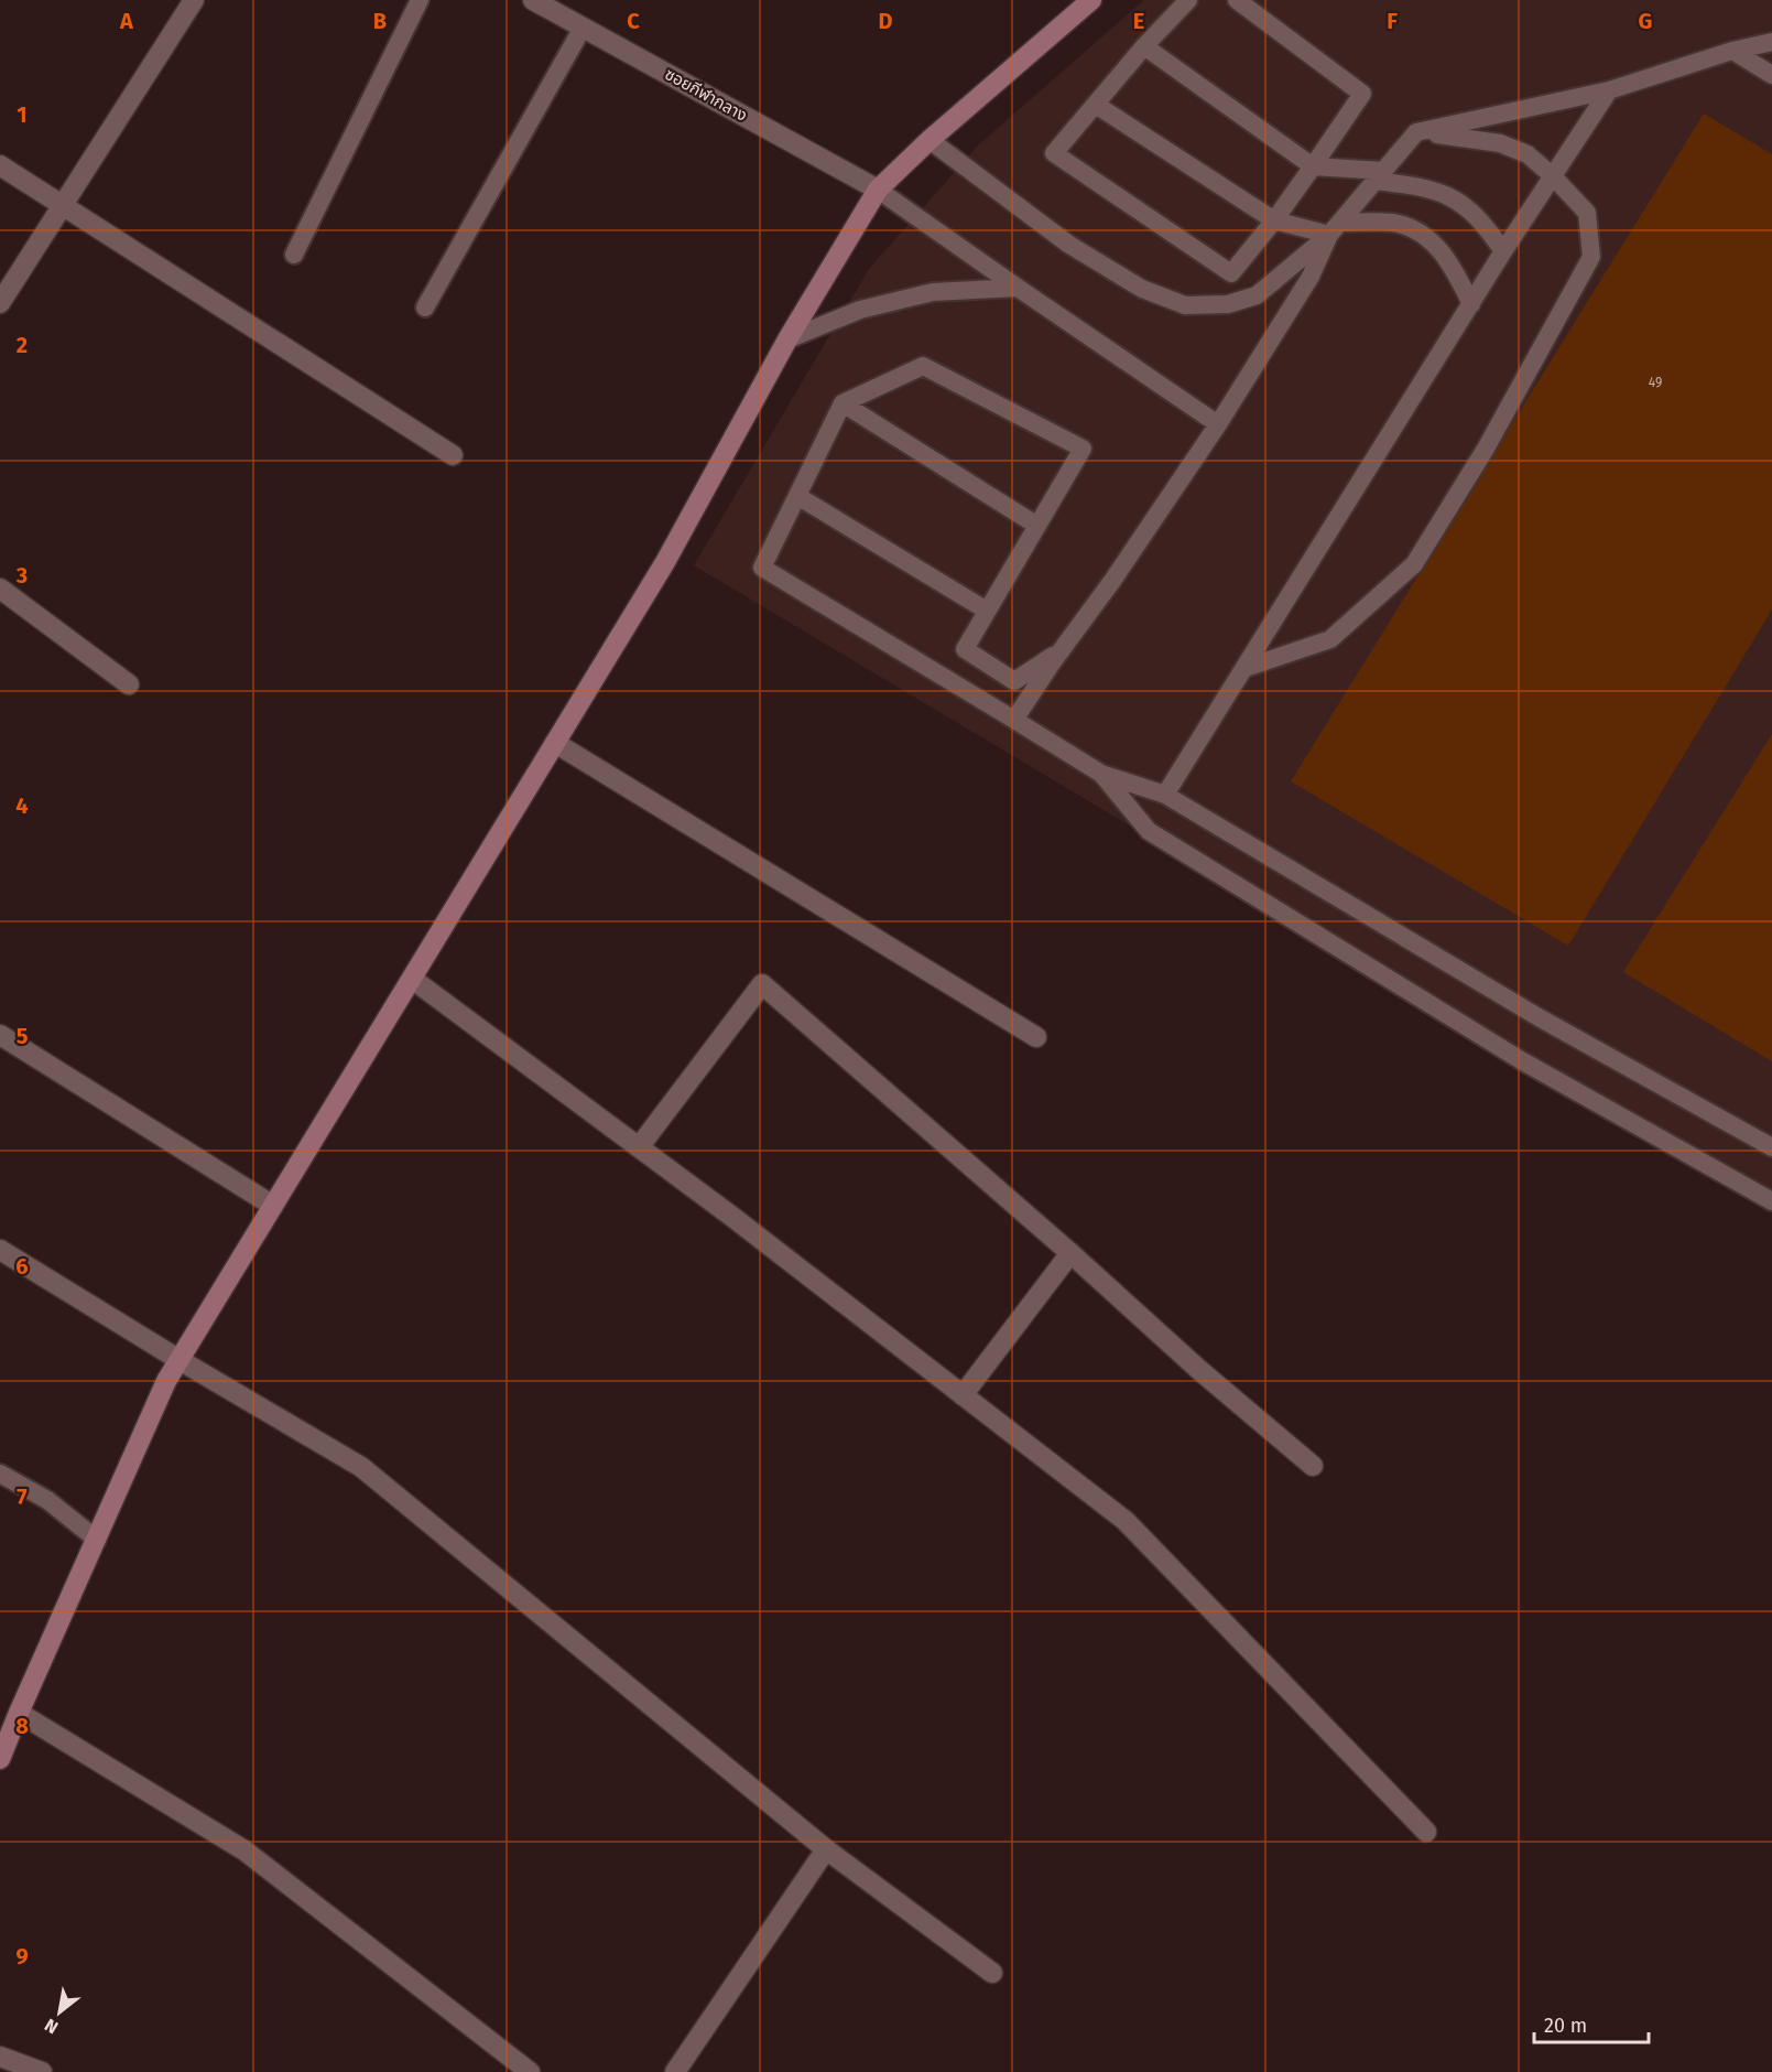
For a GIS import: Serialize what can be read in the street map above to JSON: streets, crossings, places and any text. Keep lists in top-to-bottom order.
{
  "streets": {
    "street": ["ซอยกีฬากลาง"]
  },
  "house_numbers": ["49"],
  "scale_bar": "20 m",
  "north": "bottom left",
  "grid": {
    "columns": [
      "A",
      "B",
      "C",
      "D",
      "E",
      "F",
      "G"
    ],
    "rows": [
      "1",
      "2",
      "3",
      "4",
      "5",
      "6",
      "7",
      "8",
      "9"
    ]
  }
}
